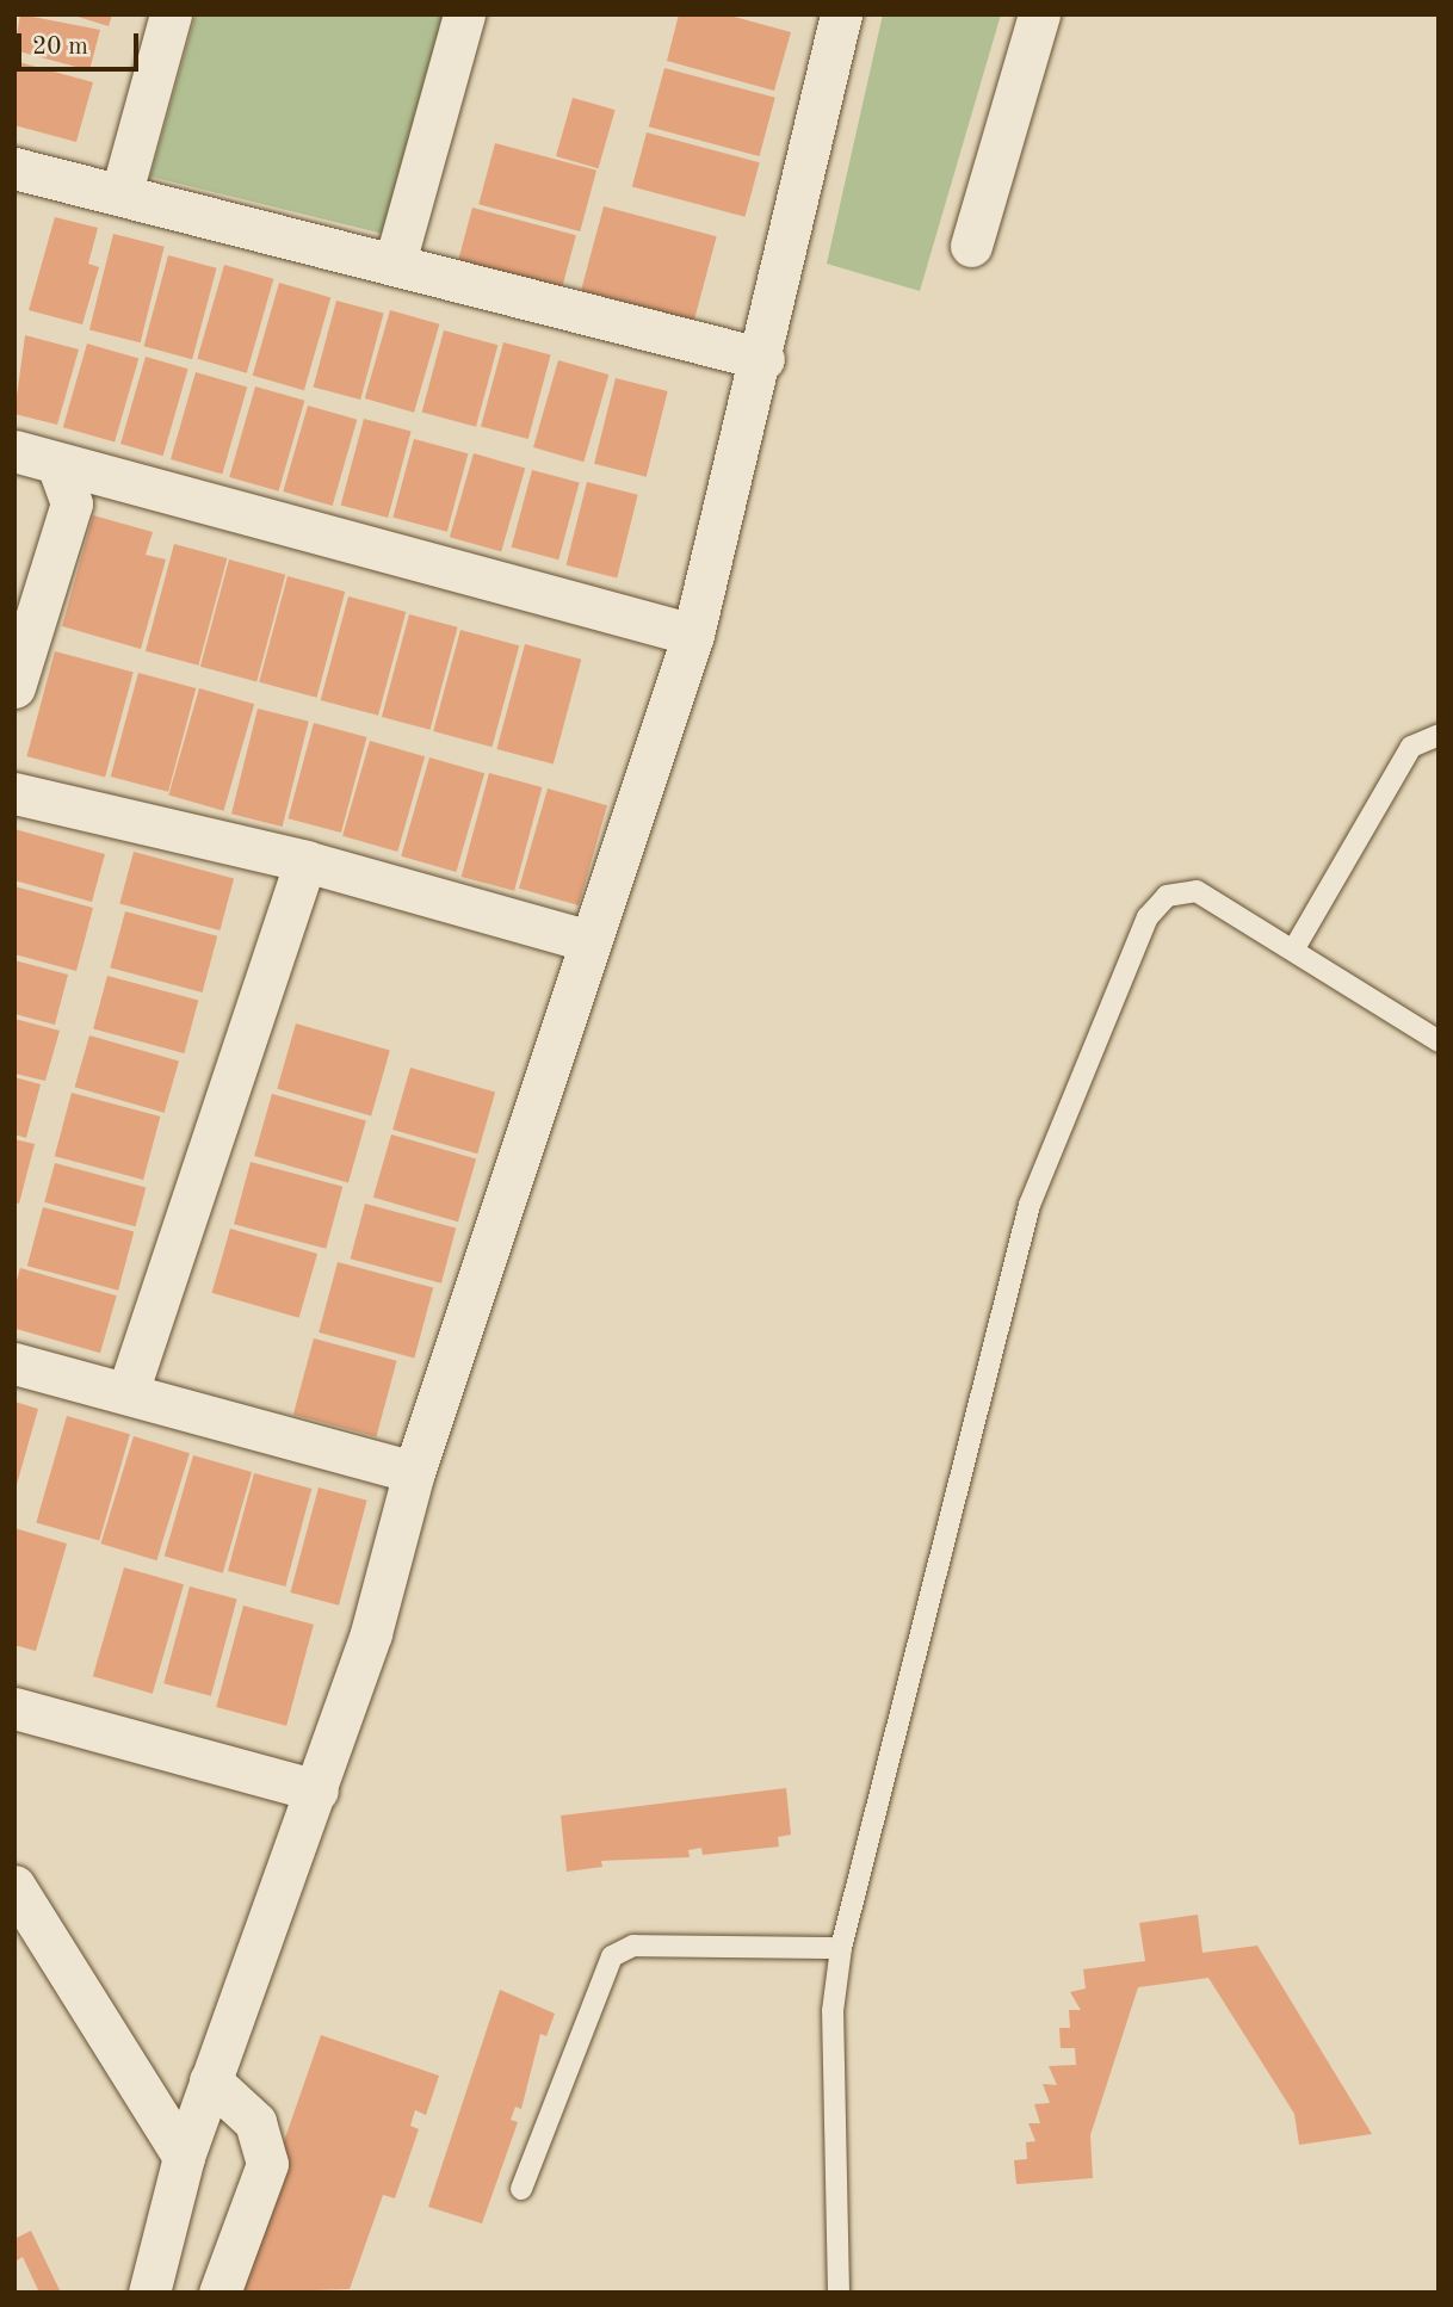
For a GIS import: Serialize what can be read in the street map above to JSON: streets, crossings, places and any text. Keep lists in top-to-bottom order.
{
  "scale_bar": "20 m"
}
